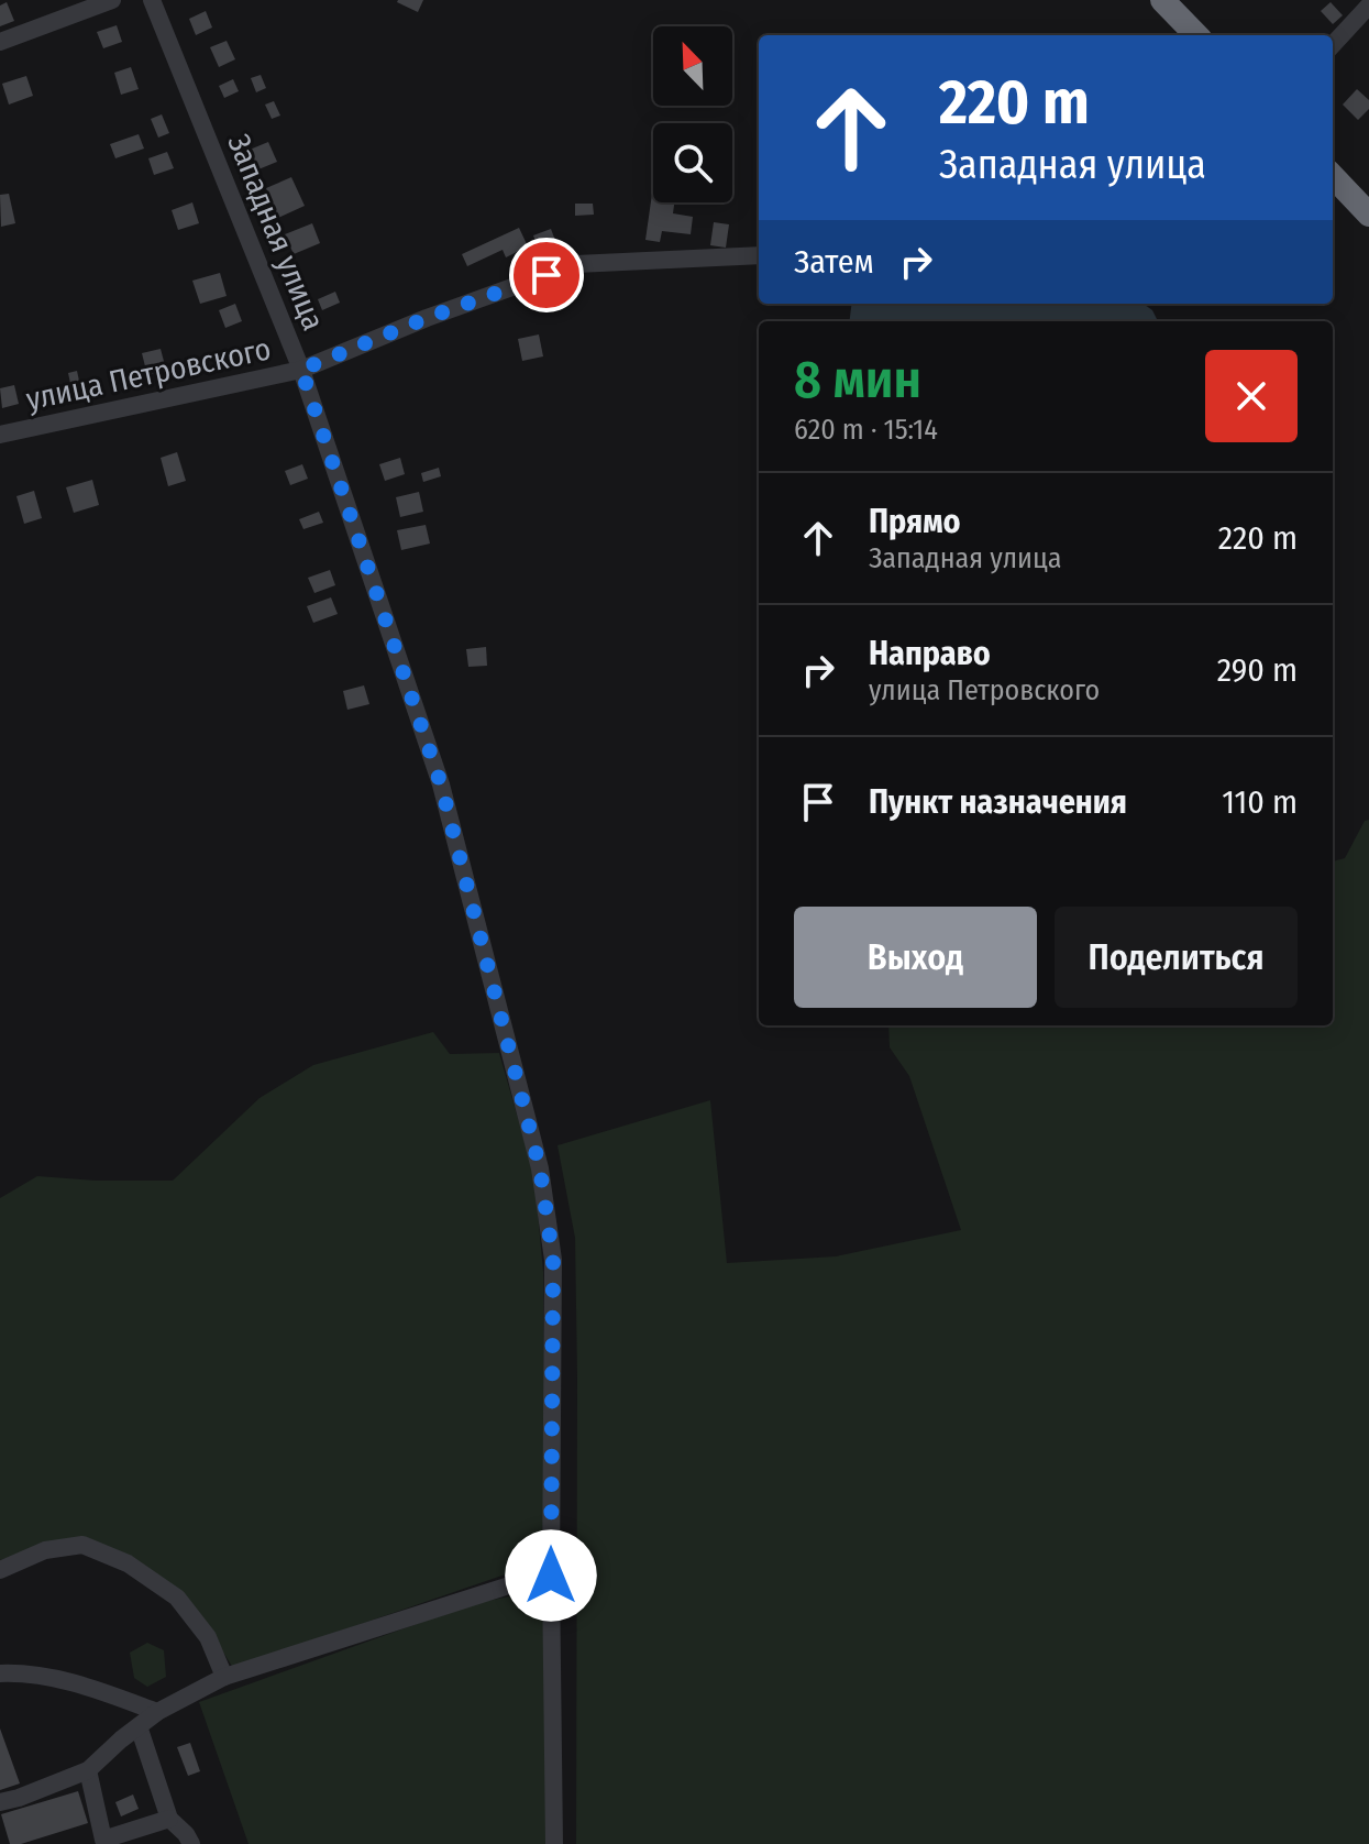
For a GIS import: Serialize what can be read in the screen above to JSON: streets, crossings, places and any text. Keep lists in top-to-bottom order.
{
  "streets": {
    "street": ["Западная улица", "улица Петровского"]
  },
  "crossings": [
    ["Западная улица", "улица Петровского"]
  ],
  "north": "top left",
  "page": {
    "turn": ["220 m", "Западная улица"],
    "then": "Затем",
    "heading": ["8 мин", "620 m · 15:14"],
    "list": [
      {
        "name": "Прямо",
        "note": "Западная улица",
        "value": "220 m"
      },
      {
        "name": "Направо",
        "note": "улица Петровского",
        "value": "290 m"
      },
      {
        "name": "Пункт назначения",
        "value": "110 m"
      }
    ],
    "buttons": ["Выход", "Поделиться"]
  }
}
